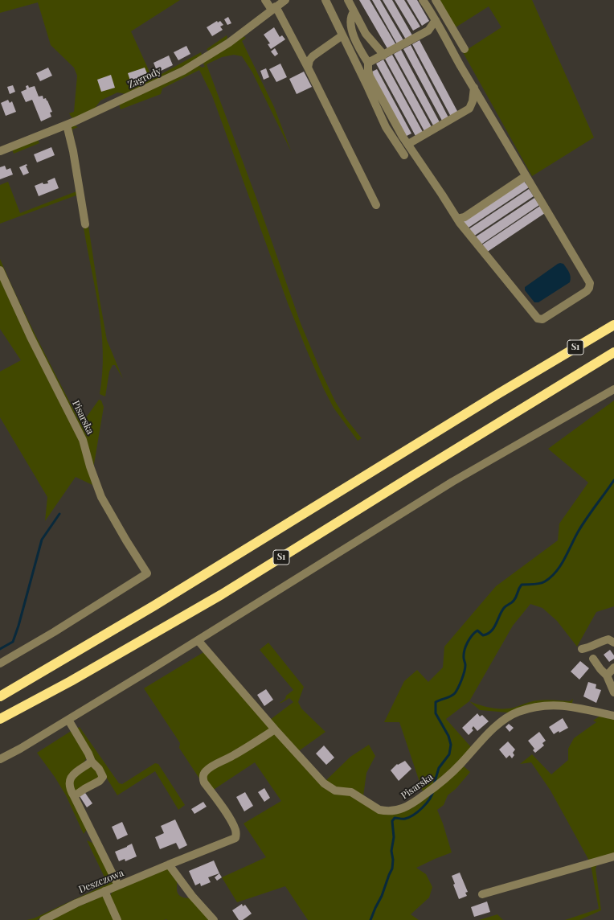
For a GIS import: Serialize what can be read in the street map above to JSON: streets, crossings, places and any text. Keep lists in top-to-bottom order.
{
  "streets": {
    "highway": ["S1"],
    "street": ["Zagrody", "Pisarska", "Deszczowa"]
  },
  "crossings": [
    ["Pisarska", "Deszczowa"]
  ]
}
